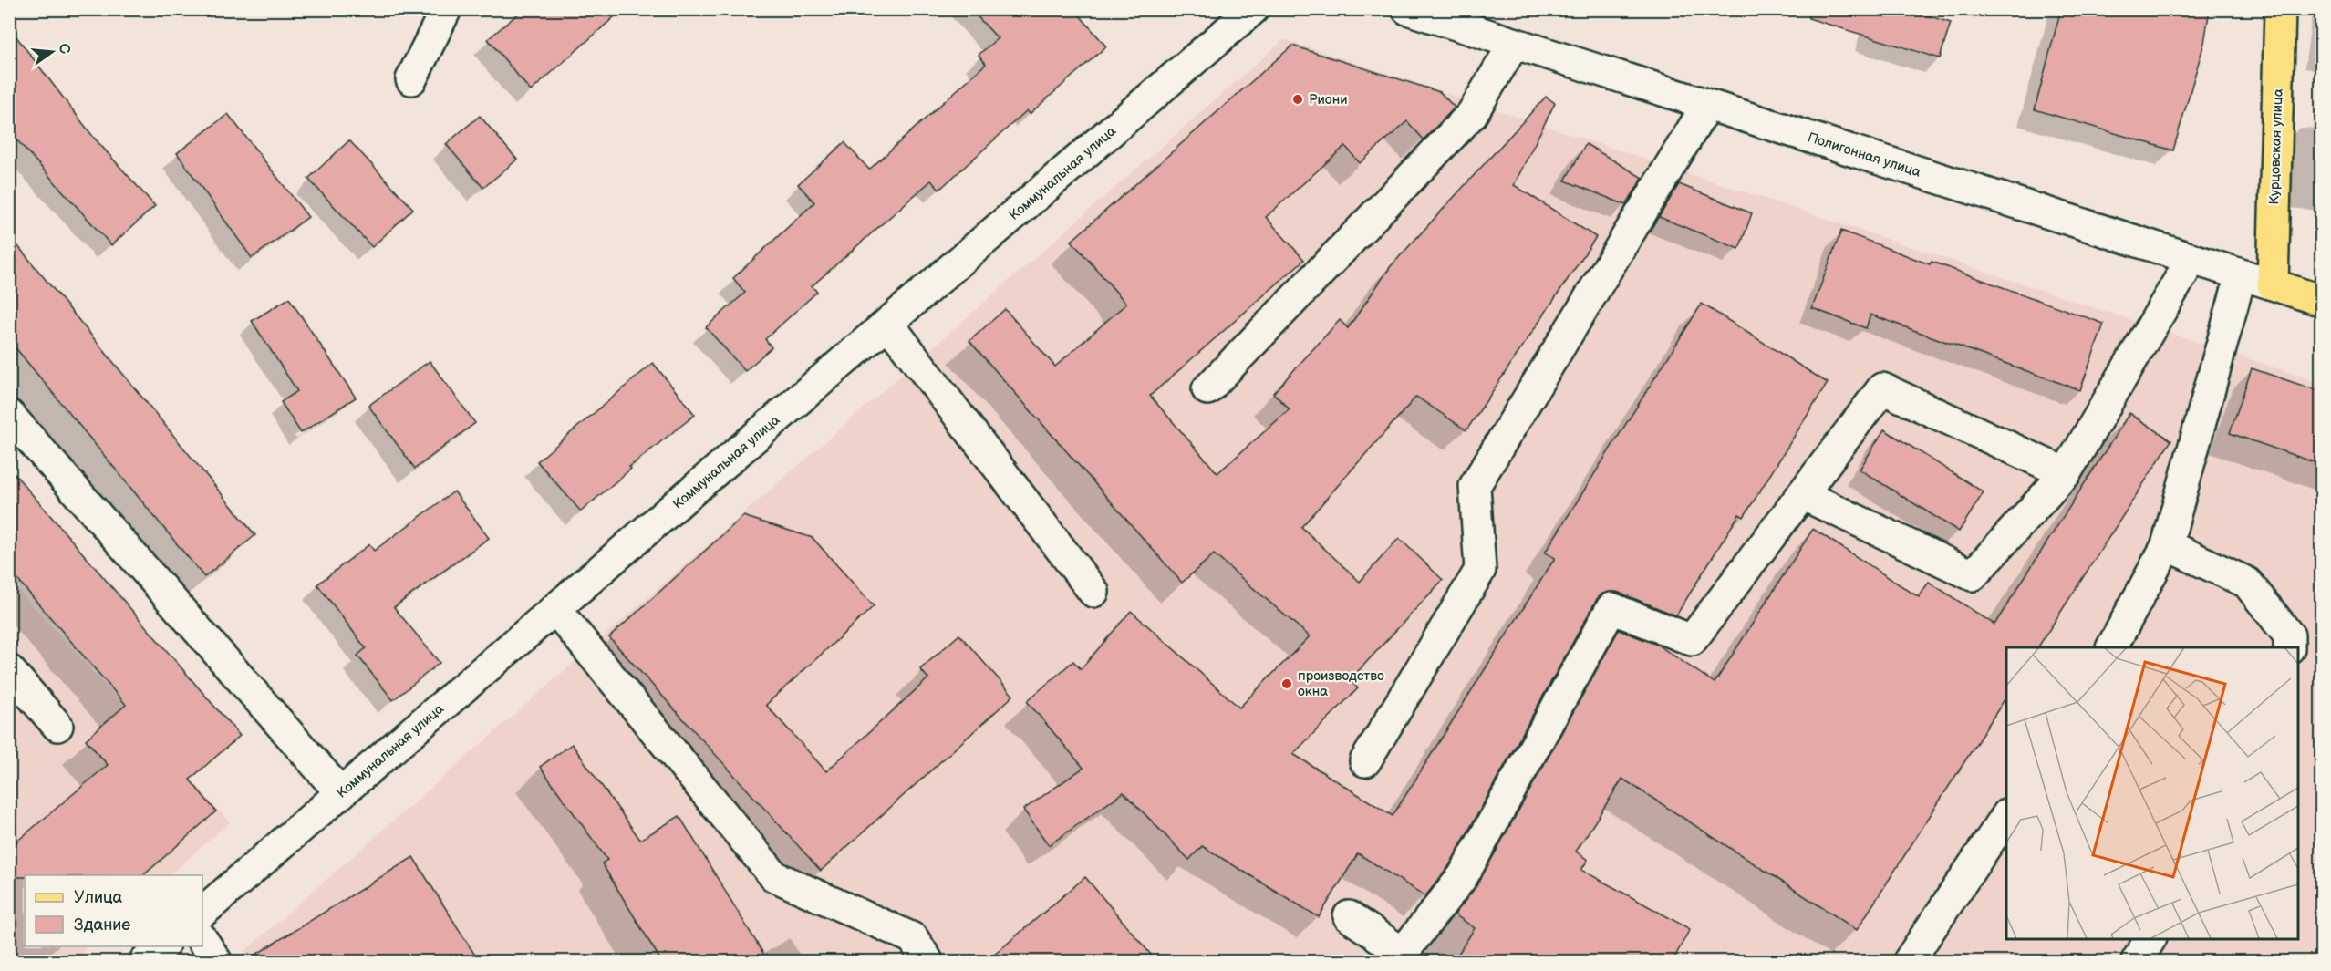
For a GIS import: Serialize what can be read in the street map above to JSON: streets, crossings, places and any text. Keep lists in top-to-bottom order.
{
  "streets": {
    "main road": ["Курцовская улица", "Полигонная улица"],
    "street": ["Коммунальная улица"]
  },
  "crossings": [
    ["Курцовская улица", "Полигонная улица"]
  ],
  "places": ["Риони", "производство окна"],
  "legend": ["Улица", "Здание"],
  "north": "right"
}
